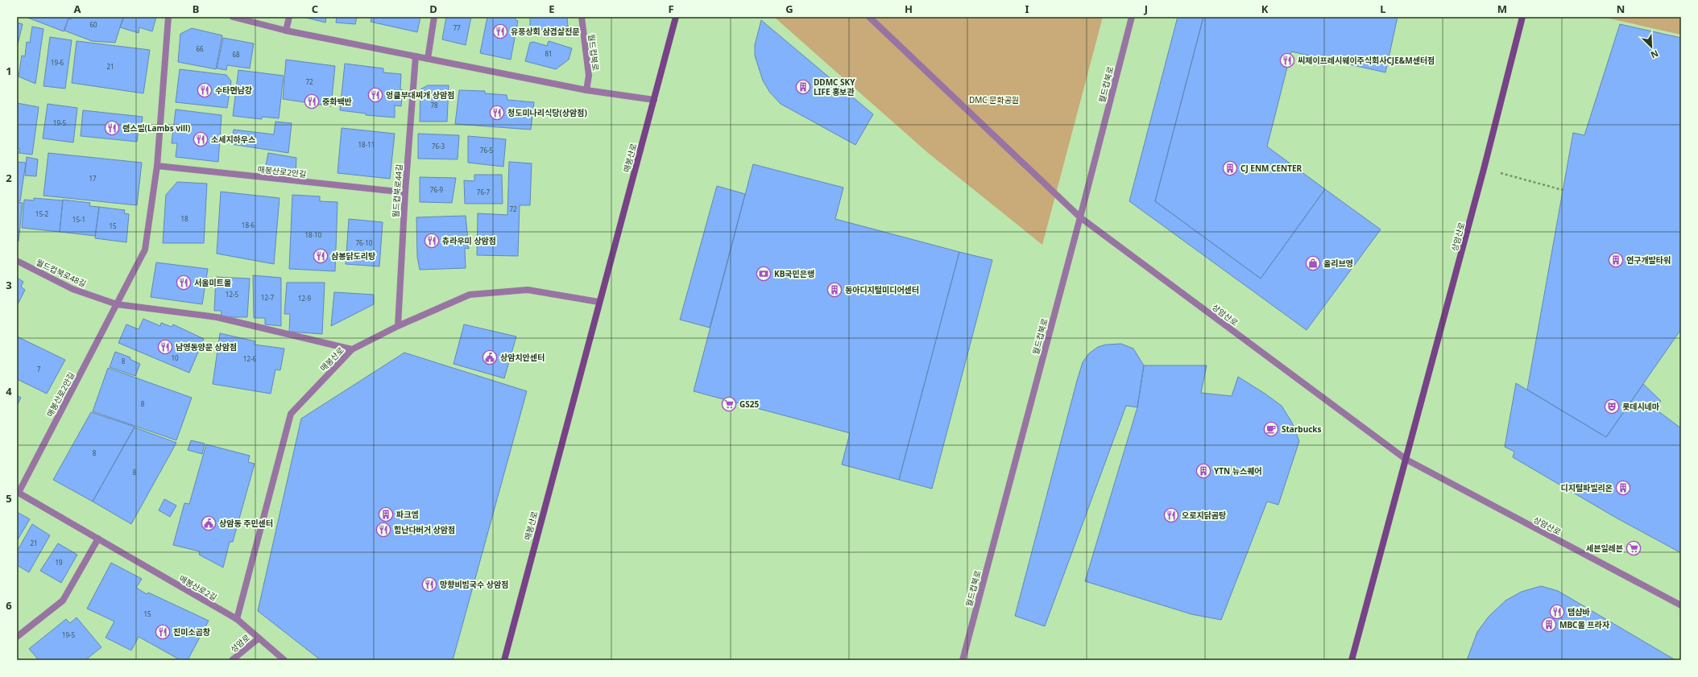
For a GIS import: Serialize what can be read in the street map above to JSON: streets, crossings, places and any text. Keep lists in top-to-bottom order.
{
  "streets": {
    "main road": ["매봉산로", "상암산로"],
    "street": [
      "월드컵북로",
      "매봉산로2안길",
      "월드컵북로44길",
      "월드컵북로48길",
      "매봉산로2길",
      "성암로"
    ]
  },
  "crossings": [
    ["월드컵북로", "상암산로"],
    ["매봉산로", "월드컵북로44길"],
    ["매봉산로", "매봉산로2길"],
    ["매봉산로2안길", "월드컵북로44길"],
    ["매봉산로2안길", "월드컵북로48길"],
    ["매봉산로2안길", "매봉산로2길"],
    ["매봉산로2길", "성암로"]
  ],
  "parks": ["DMC 문화공원"],
  "places": {
    "restaurant": [
      "유풍상회 삼겹살전문",
      "씨제이프레시웨이주식회사CJE&M센터점",
      "수타면남강",
      "엉클부대찌개 상암점",
      "중화백반",
      "청도미나리식당(상암점)",
      "램스빌(Lambs vill)",
      "소세지하우스",
      "츄라우미 상암점",
      "삼봉닭도리탕",
      "서울미트볼",
      "남영동양문 상암점",
      "오로지닭곰탕",
      "힘난다버거 상암점",
      "망향비빔국수 상암점",
      "탭샵바",
      "진미소곱창"
    ],
    "building": [
      "DDMC SKY LIFE 홍보관",
      "CJ ENM CENTER",
      "연구개발타워",
      "동아디지털미디어센터",
      "YTN 뉴스퀘어",
      "디지털파빌리온",
      "파크엠",
      "MBC몰 프라자"
    ],
    "shop": ["올리브영"],
    "bank": ["KB국민은행"],
    "public building": ["상암치안센터", "상암동 주민센터"],
    "supermarket": ["GS25", "세븐일레븐"],
    "theatre": ["롯데시네마"],
    "cafe": ["Starbucks"]
  },
  "house_numbers": [
    "60",
    "77",
    "66",
    "81",
    "68",
    "19-6",
    "21",
    "72",
    "78",
    "19-5",
    "18-11",
    "76-3",
    "76-5",
    "17",
    "76-9",
    "76-7",
    "72",
    "15-2",
    "18",
    "15-1",
    "18-6",
    "15",
    "18-10",
    "76-10",
    "12-5",
    "12-7",
    "12-9",
    "10",
    "12-6",
    "8",
    "7",
    "8",
    "8",
    "8",
    "21",
    "19",
    "15",
    "19-5"
  ],
  "north": "bottom right",
  "grid": {
    "columns": [
      "A",
      "B",
      "C",
      "D",
      "E",
      "F",
      "G",
      "H",
      "I",
      "J",
      "K",
      "L",
      "M",
      "N"
    ],
    "rows": [
      "1",
      "2",
      "3",
      "4",
      "5",
      "6"
    ]
  }
}
